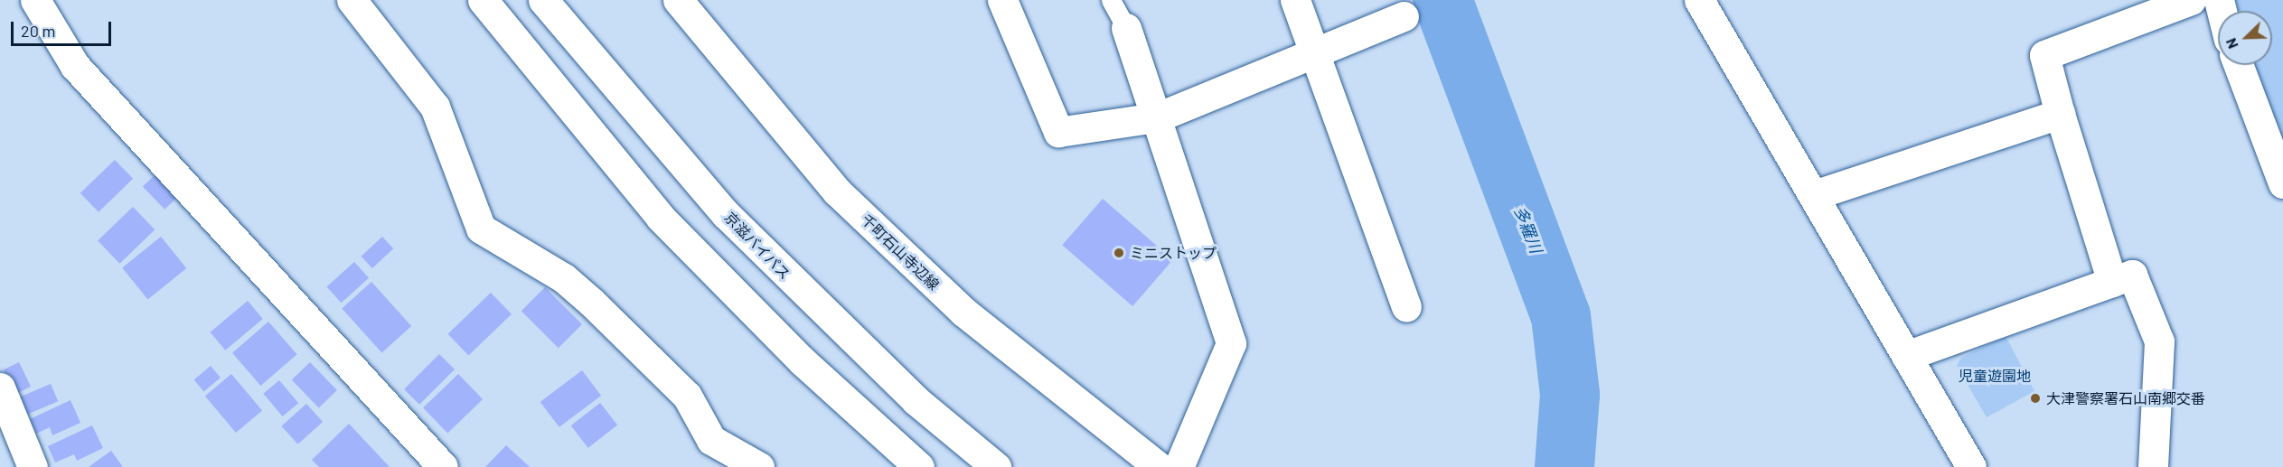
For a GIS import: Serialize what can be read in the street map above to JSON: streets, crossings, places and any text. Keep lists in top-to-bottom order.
{
  "streets": {
    "main road": ["京滋バイパス", "千町石山寺辺線"]
  },
  "water": ["多羅川"],
  "parks": ["児童遊園地"],
  "places": ["ミニストップ", "大津警察署石山南郷交番"],
  "scale_bar": "20 m",
  "north": "bottom left"
}
